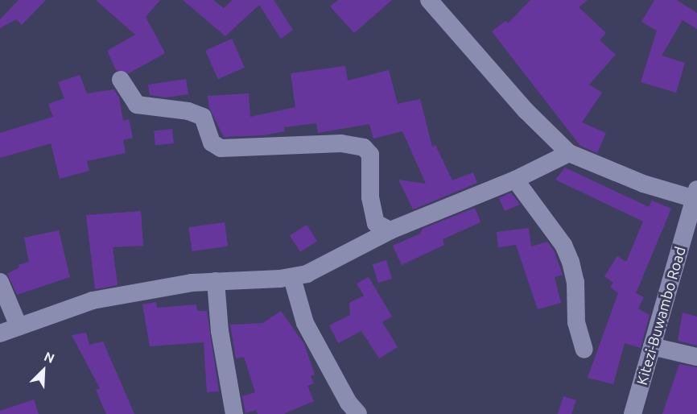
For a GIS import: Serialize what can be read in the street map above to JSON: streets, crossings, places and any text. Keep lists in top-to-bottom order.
{
  "streets": {
    "street": ["Kitezi-Buwambo Road"]
  },
  "north": "top right"
}
